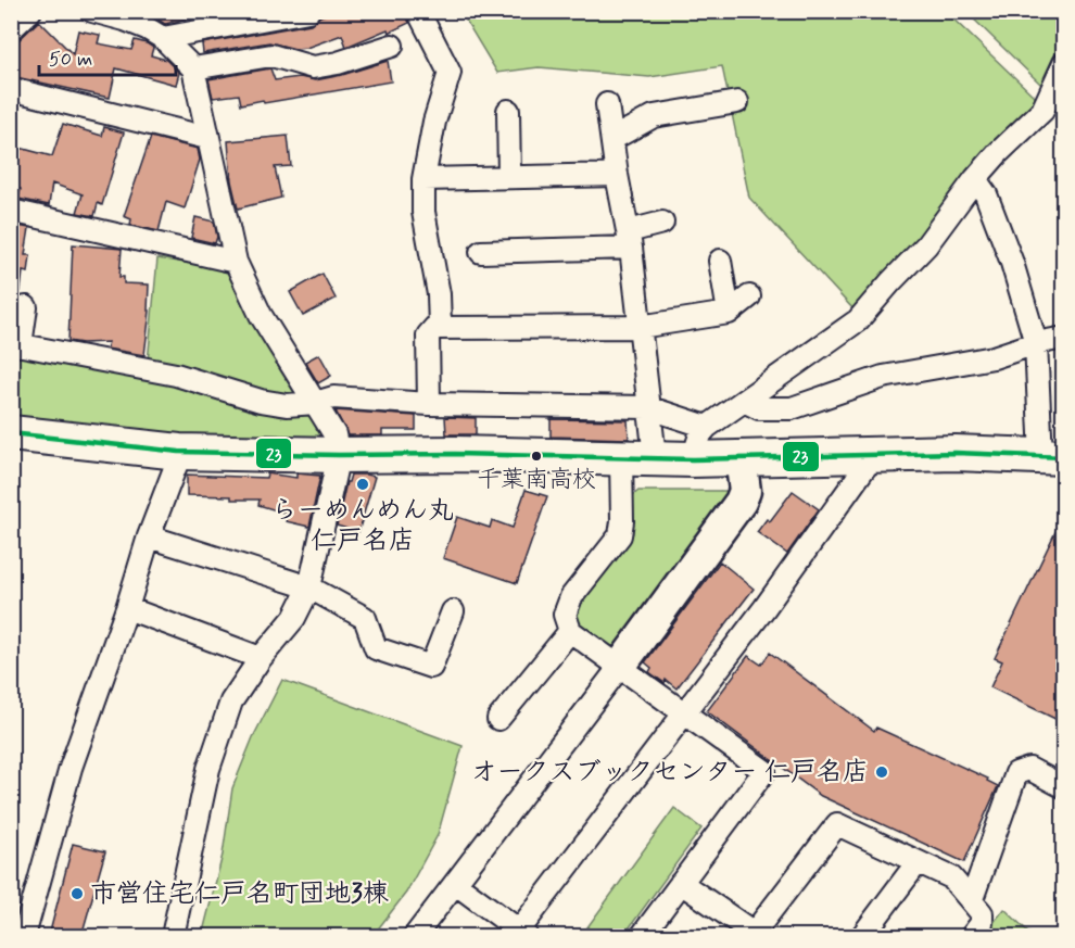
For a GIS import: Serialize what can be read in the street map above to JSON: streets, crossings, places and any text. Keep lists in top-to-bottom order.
{
  "places": [
    "千葉南高校",
    "らーめんめん丸 仁戸名店",
    "オークスブックセンター 仁戸名店",
    "市営住宅仁戸名町団地3棟"
  ],
  "lines": ["transit line 23"],
  "scale_bar": "50 m"
}
